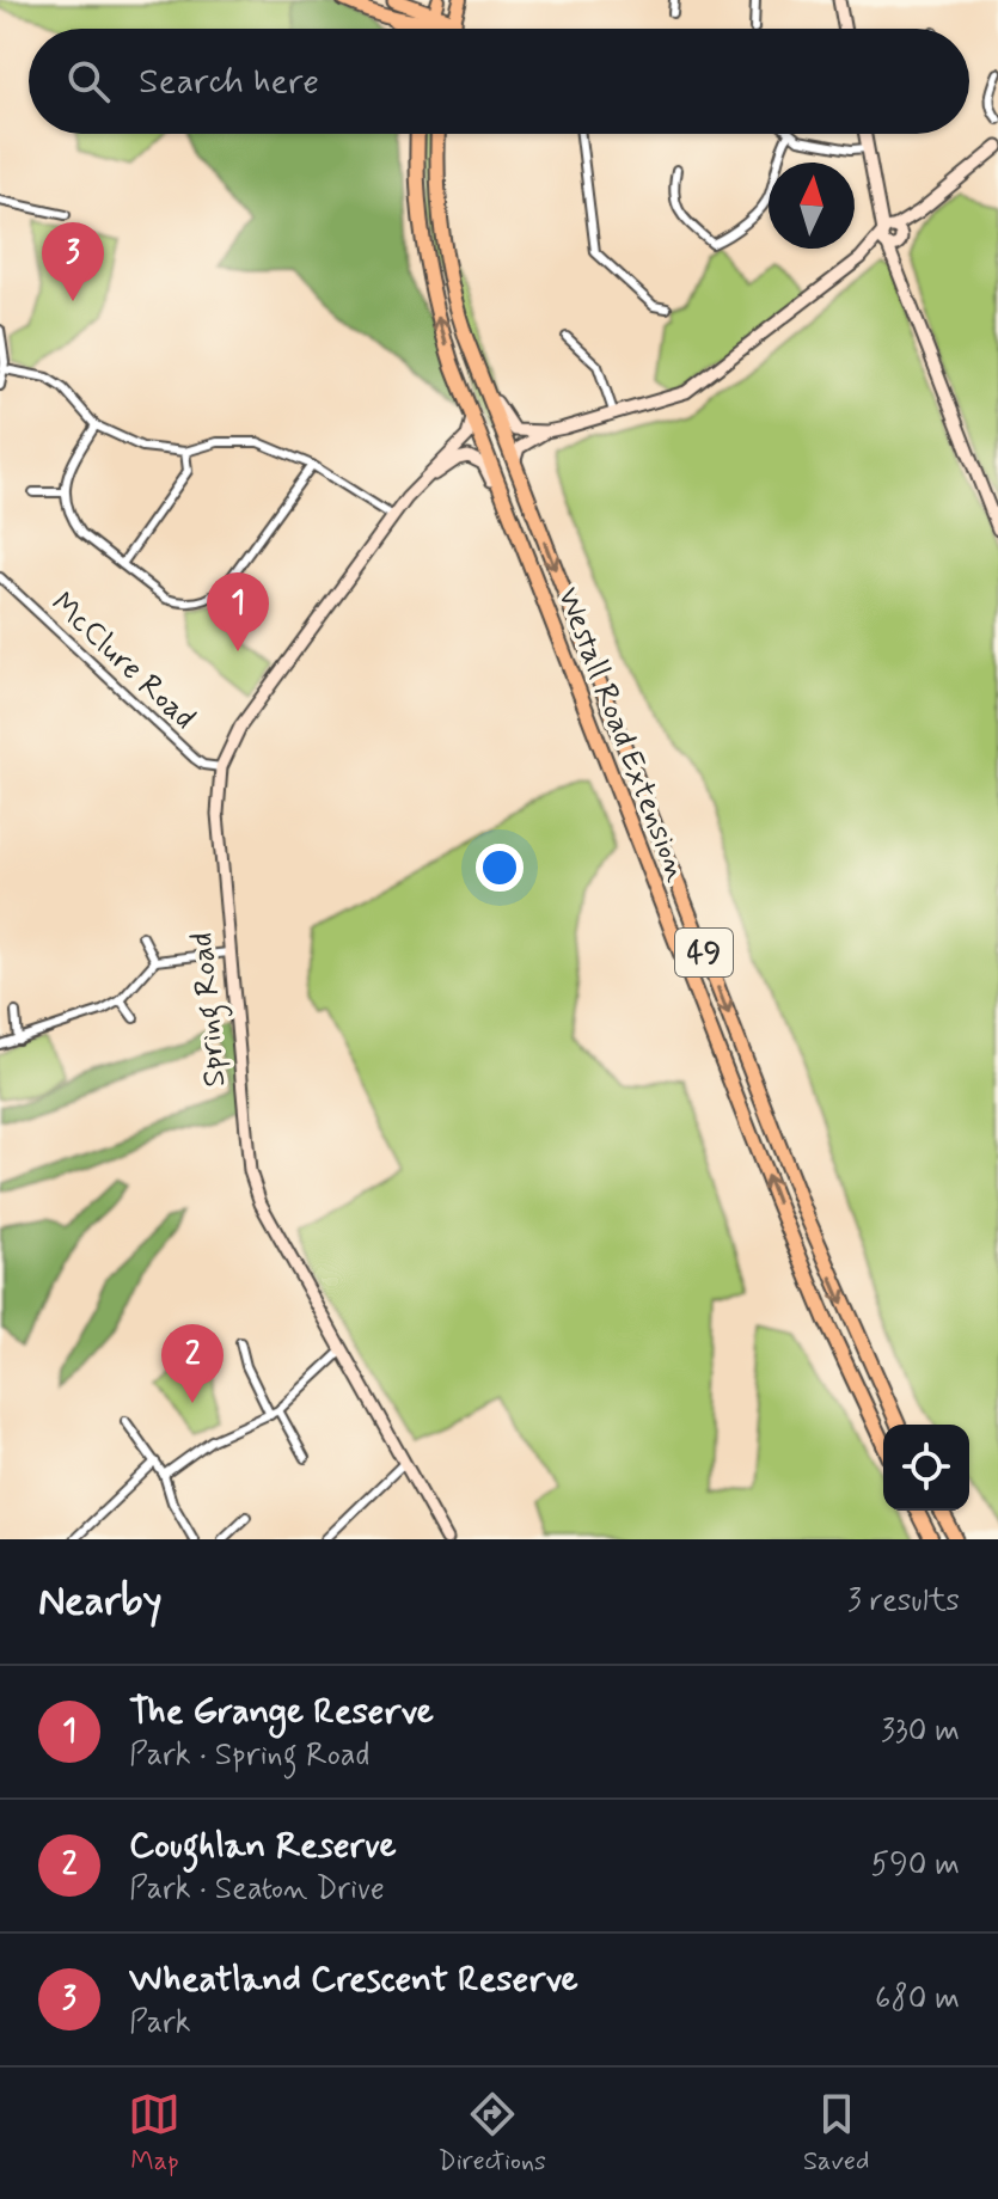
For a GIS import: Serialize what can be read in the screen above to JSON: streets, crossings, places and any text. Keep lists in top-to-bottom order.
{
  "streets": {
    "highway": ["Westall Road Extension", "49"],
    "main road": ["Spring Road"],
    "street": ["McClure Road"]
  },
  "crossings": [
    ["McClure Road", "Spring Road"],
    ["Westall Road Extension", "Spring Road"]
  ],
  "north": "top",
  "page": {
    "search": "Search here",
    "pins": ["3", "1", "2"],
    "heading": ["Nearby", "3 results"],
    "list": [
      {
        "mark": "1",
        "name": "The Grange Reserve",
        "note": "Park · Spring Road",
        "value": "330 m"
      },
      {
        "mark": "2",
        "name": "Coughlan Reserve",
        "note": "Park · Seaton Drive",
        "value": "590 m"
      },
      {
        "mark": "3",
        "name": "Wheatland Crescent Reserve",
        "note": "Park",
        "value": "680 m"
      }
    ],
    "nav": ["Map", "Directions", "Saved"]
  }
}
